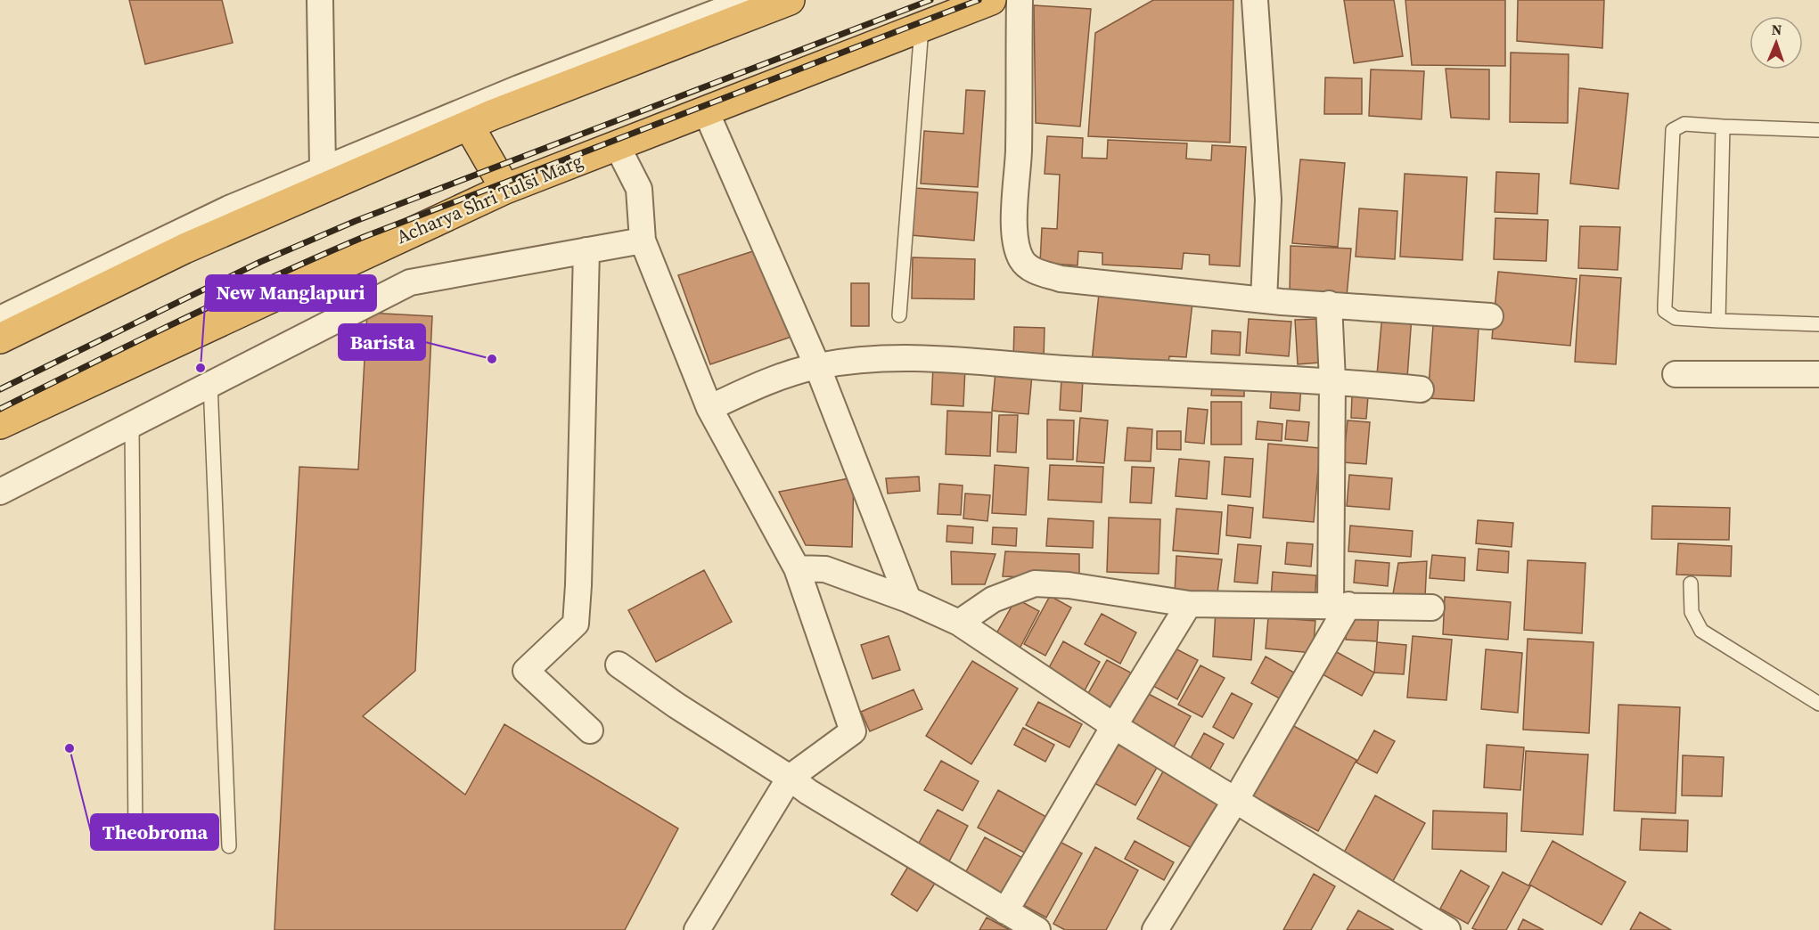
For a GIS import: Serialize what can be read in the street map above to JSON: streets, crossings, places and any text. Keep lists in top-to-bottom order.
{
  "streets": {
    "highway": ["Acharya Shri Tulsi Marg"]
  },
  "places": ["Barista", "New Manglapuri", "Theobroma"],
  "north": "top"
}
